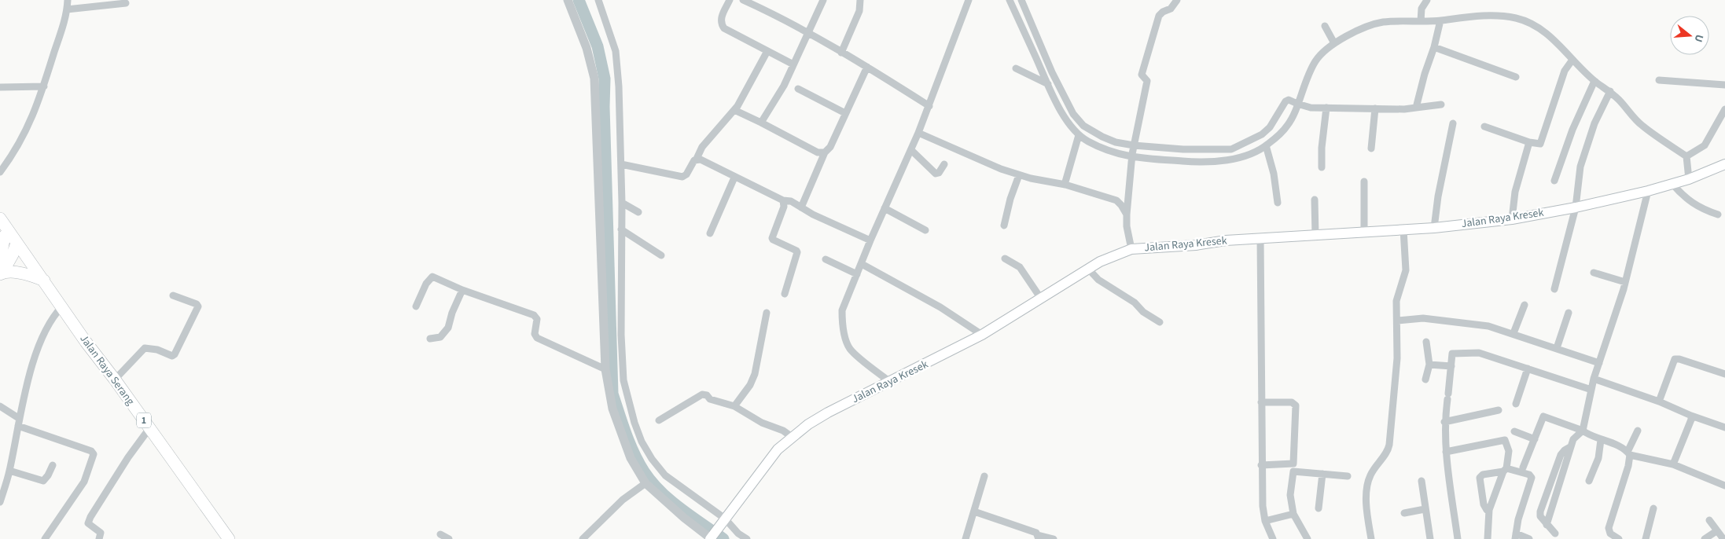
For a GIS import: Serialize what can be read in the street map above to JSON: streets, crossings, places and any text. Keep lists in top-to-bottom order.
{
  "streets": {
    "highway": ["Jalan Raya Serang", "1"],
    "main road": ["Jalan Raya Kresek"]
  },
  "north": "right"
}
